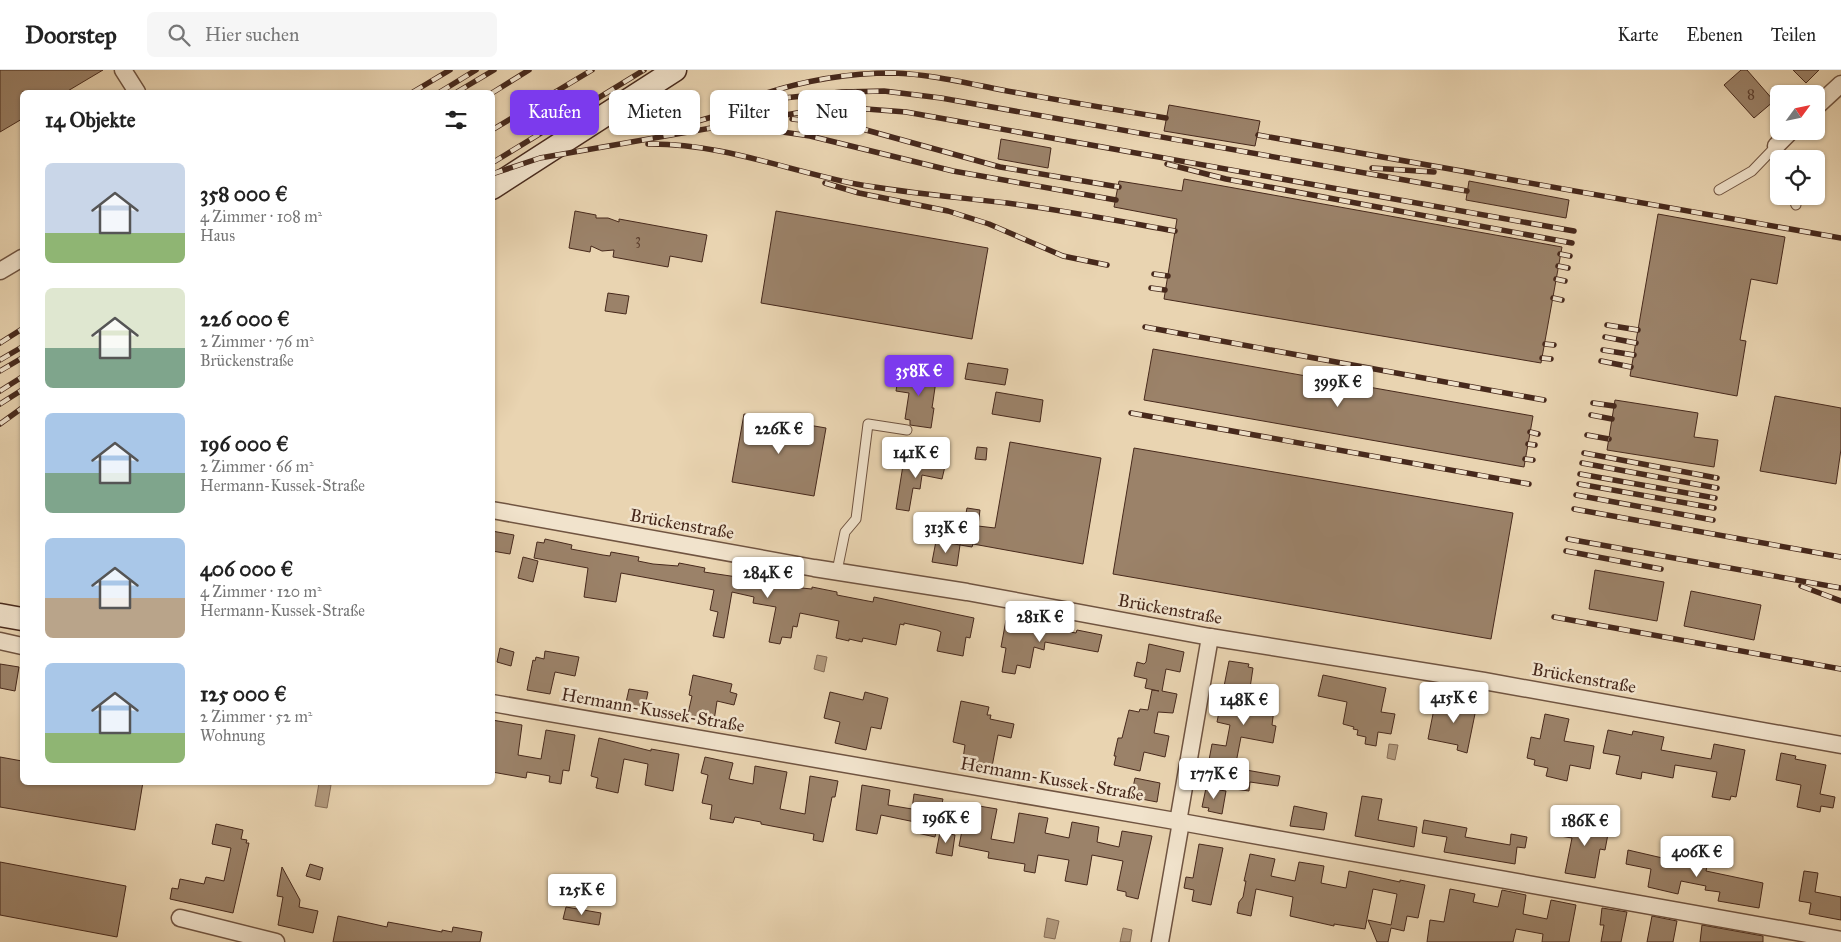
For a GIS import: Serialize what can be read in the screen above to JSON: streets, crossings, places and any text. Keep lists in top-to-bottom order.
{
  "streets": {
    "street": ["Brückenstraße", "Hermann-Kussek-Straße"]
  },
  "house_numbers": ["8", "3"],
  "north": "top right",
  "page": {
    "header": "Doorstep",
    "search": "Hier suchen",
    "nav": ["Karte", "Ebenen", "Teilen"],
    "chip": [
      "Kaufen",
      "Mieten",
      "Filter",
      "Neu"
    ],
    "heading": "14 Objekte",
    "list": [
      {
        "name": "358 000 €",
        "note": "4 Zimmer · 108 m² · Haus"
      },
      {
        "name": "226 000 €",
        "note": "2 Zimmer · 76 m² · Brückenstraße"
      },
      {
        "name": "196 000 €",
        "note": "2 Zimmer · 66 m² · Hermann-Kussek-Straße"
      },
      {
        "name": "406 000 €",
        "note": "4 Zimmer · 120 m² · Hermann-Kussek-Straße"
      },
      {
        "name": "125 000 €",
        "note": "2 Zimmer · 52 m² · Wohnung"
      }
    ],
    "price": [
      "358K €",
      "399K €",
      "226K €",
      "141K €",
      "313K €",
      "284K €",
      "281K €",
      "415K €",
      "148K €",
      "177K €",
      "196K €",
      "186K €",
      "406K €",
      "125K €"
    ]
  }
}
